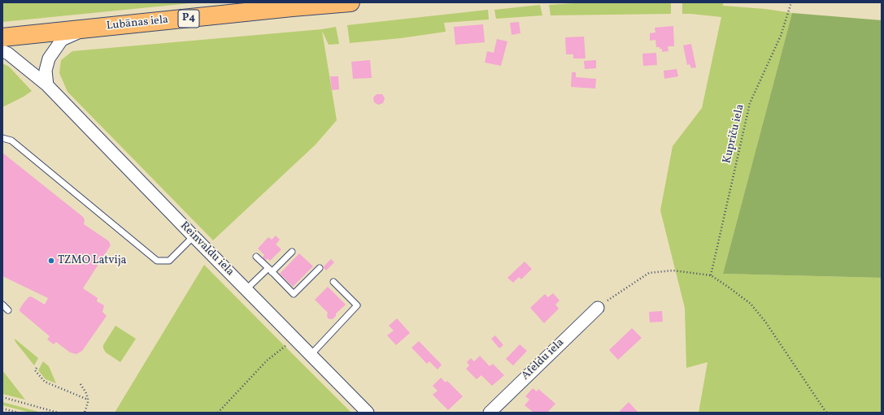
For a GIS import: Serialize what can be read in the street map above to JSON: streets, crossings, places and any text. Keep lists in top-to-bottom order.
{
  "streets": {
    "main road": ["P4", "Lubānas iela"],
    "street": ["Reinvaldu iela", "Afeldu iela"],
    "path": ["Kupriču iela"]
  },
  "places": ["TZMO Latvija"]
}
